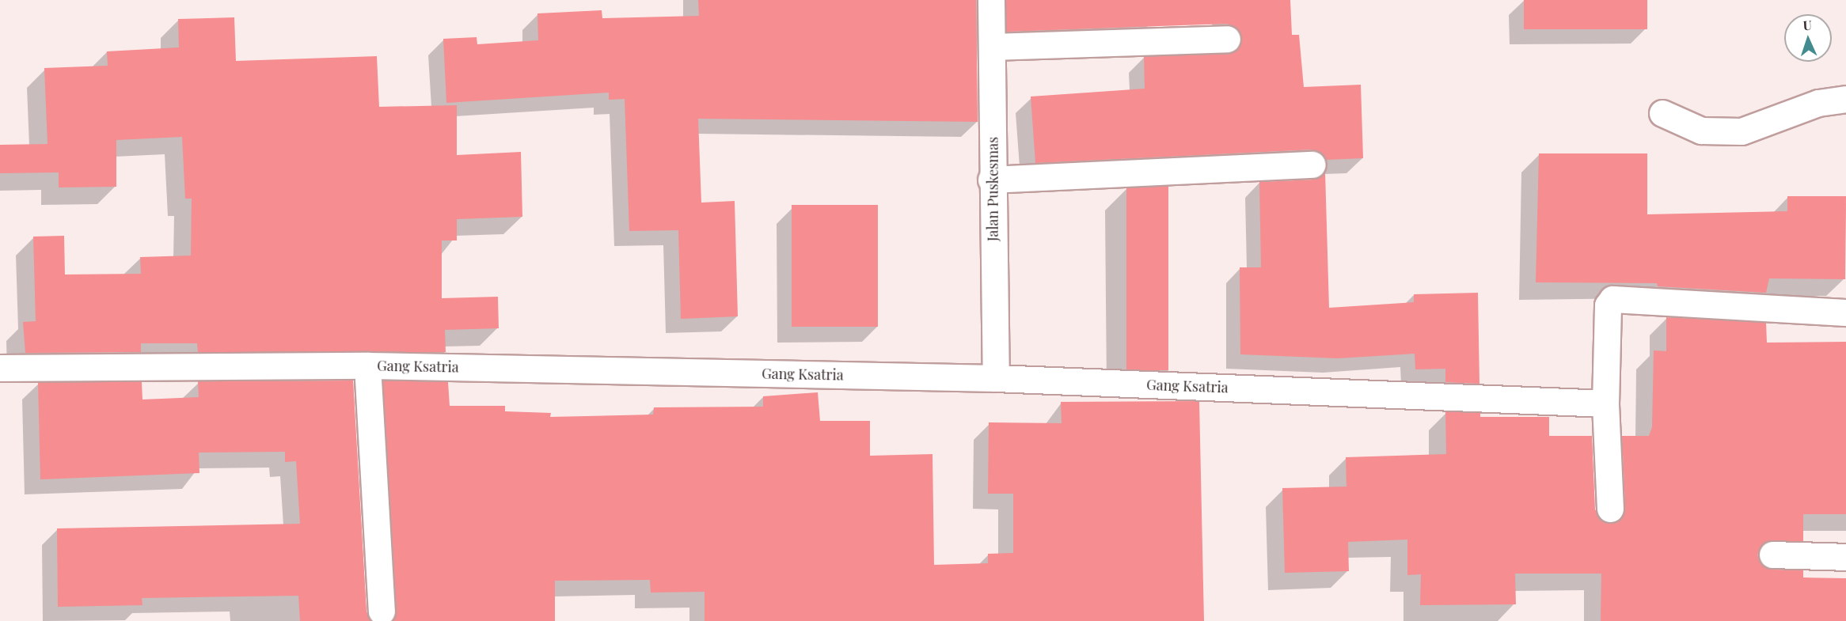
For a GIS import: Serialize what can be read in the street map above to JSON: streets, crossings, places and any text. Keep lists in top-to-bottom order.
{
  "streets": {
    "street": ["Jalan Puskesmas", "Gang Ksatria"]
  },
  "crossings": [
    ["Jalan Puskesmas", "Gang Ksatria"]
  ],
  "north": "top"
}
